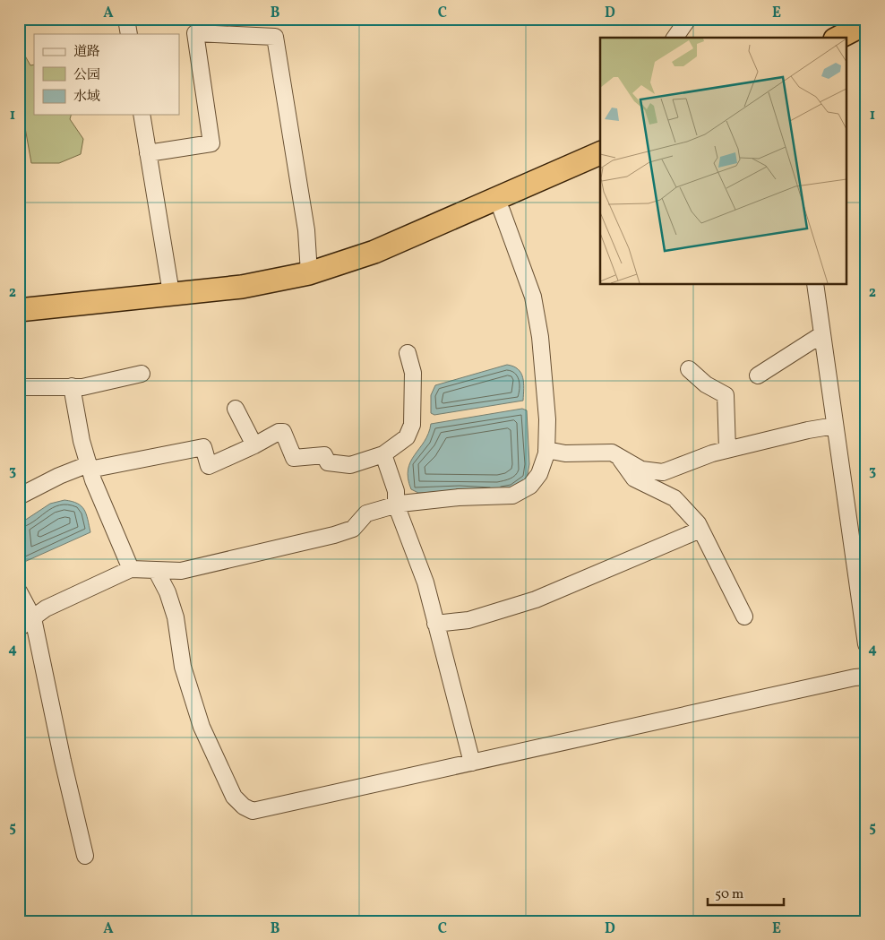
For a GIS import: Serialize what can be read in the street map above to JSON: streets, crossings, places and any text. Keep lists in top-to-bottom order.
{
  "legend": ["道路", "公园", "水域"],
  "scale_bar": "50 m",
  "grid": {
    "columns": [
      "A",
      "B",
      "C",
      "D",
      "E"
    ],
    "rows": [
      "1",
      "2",
      "3",
      "4",
      "5"
    ]
  }
}
